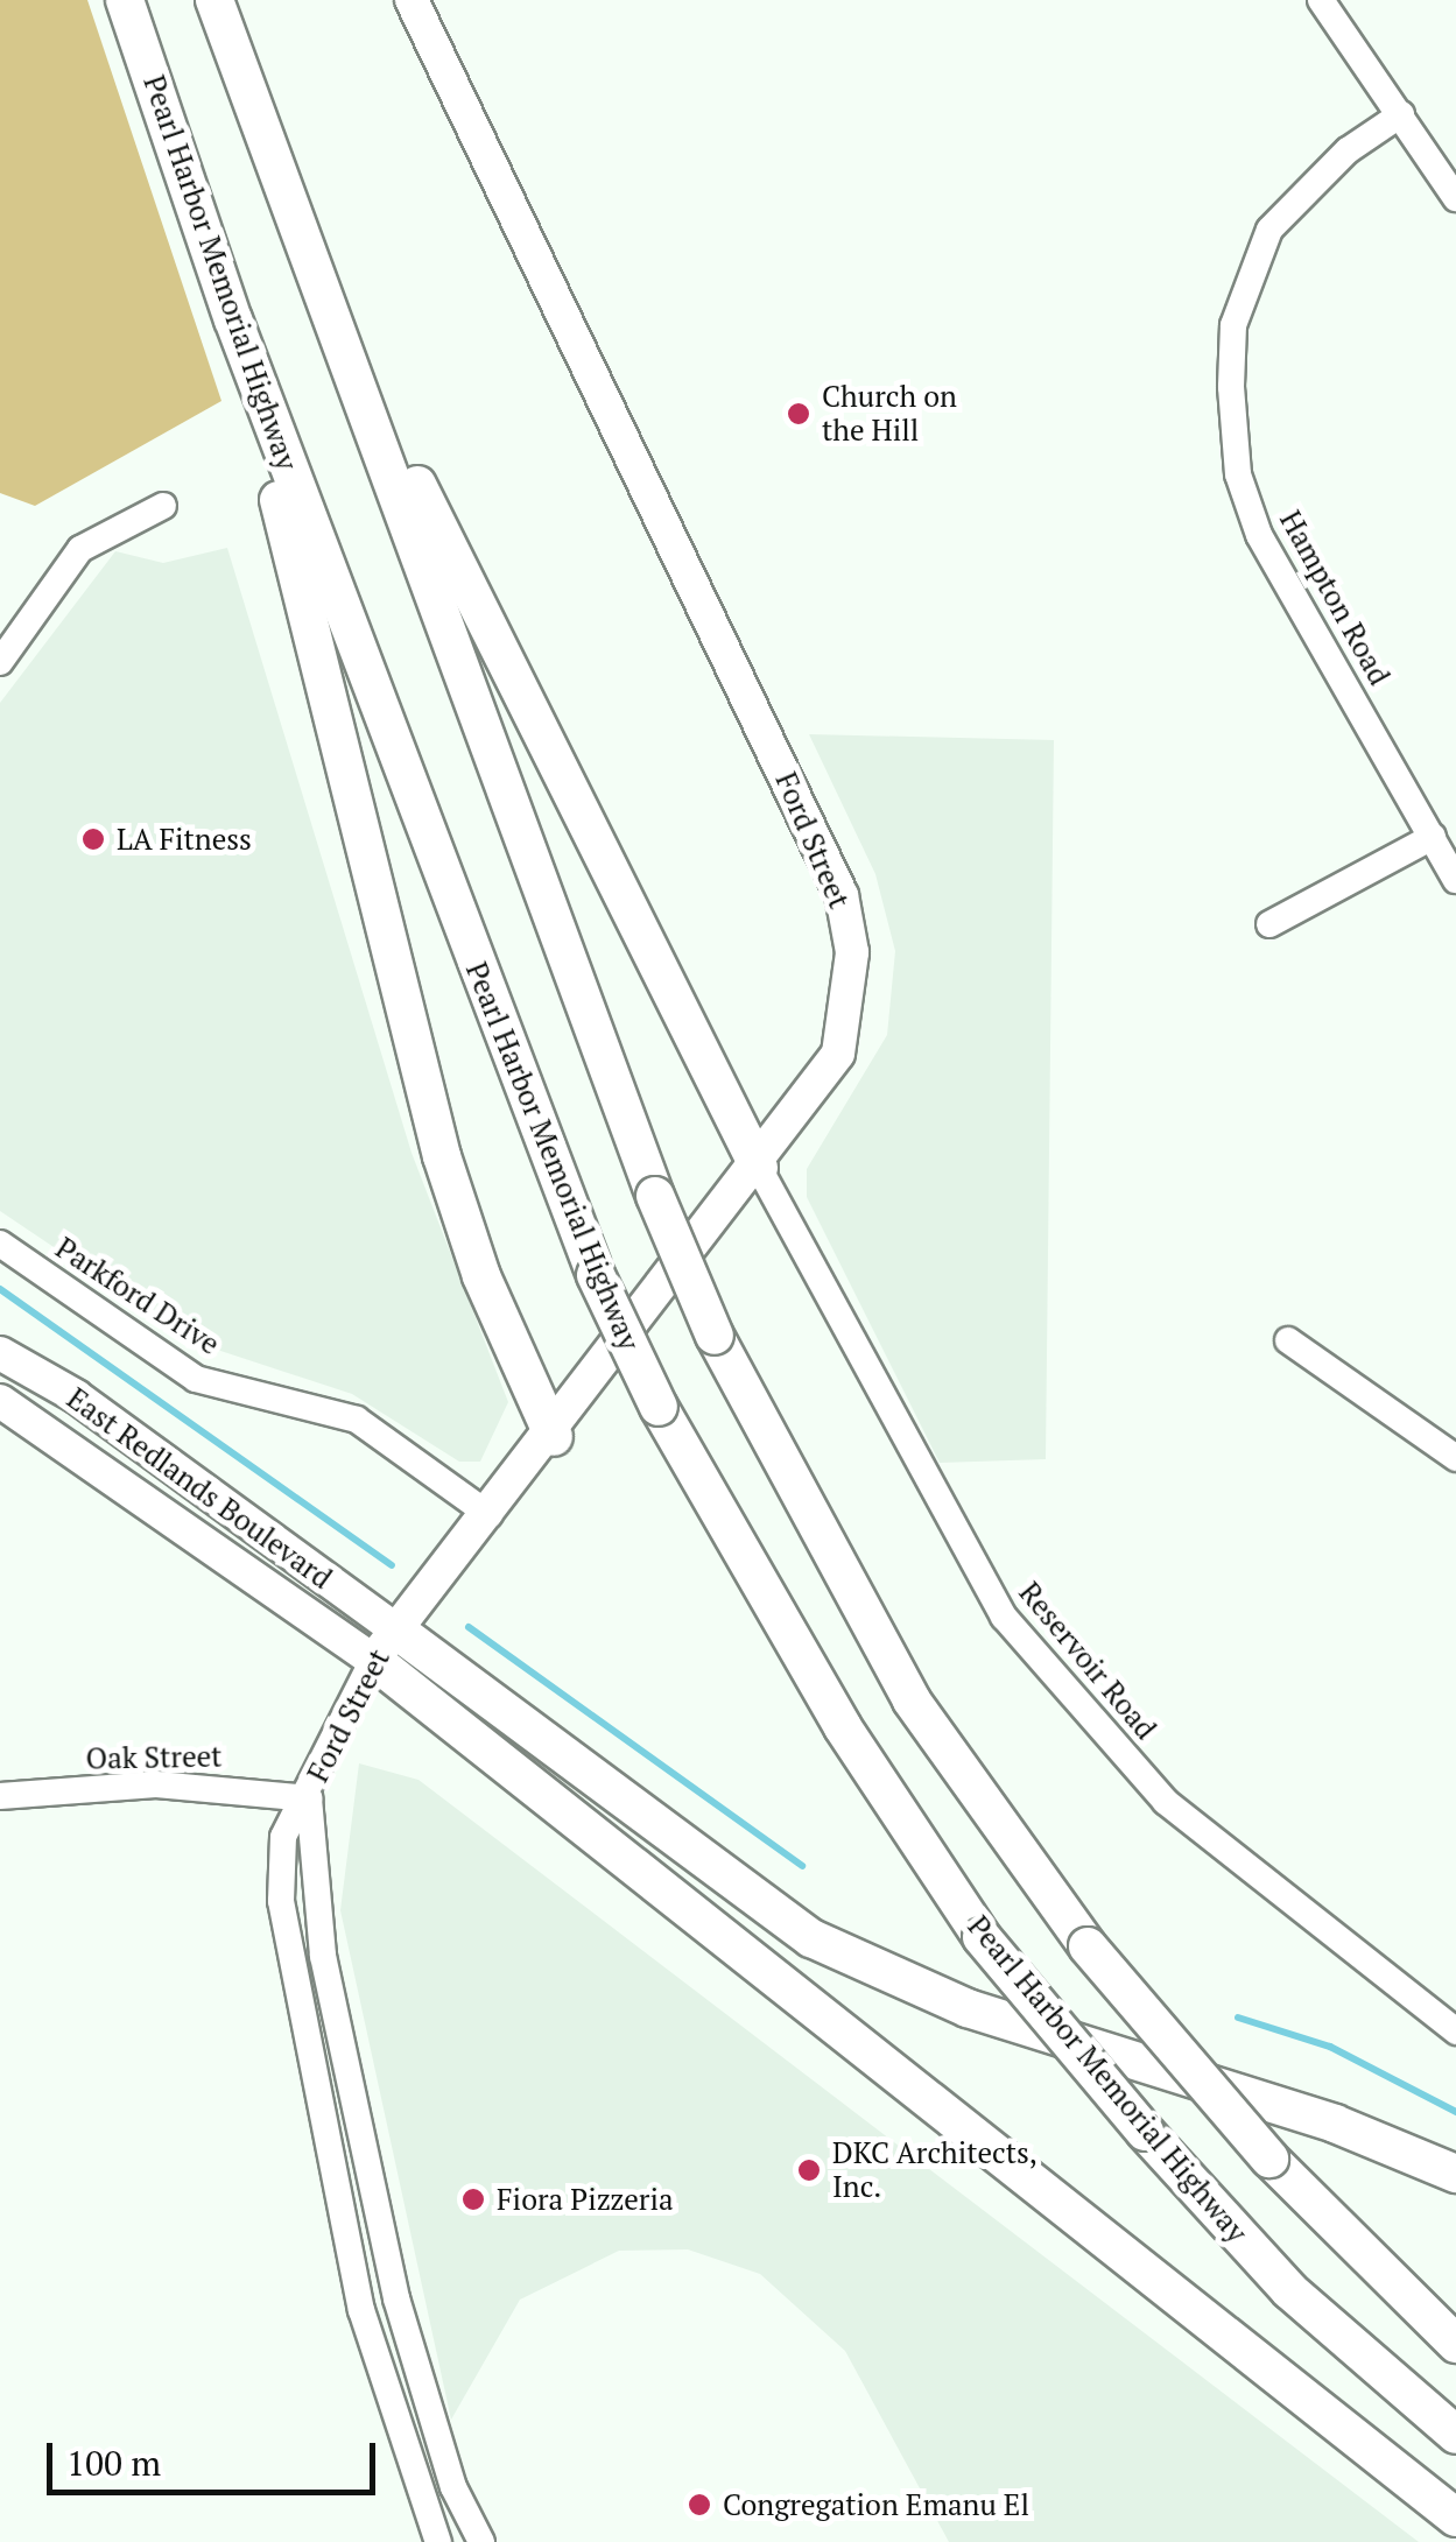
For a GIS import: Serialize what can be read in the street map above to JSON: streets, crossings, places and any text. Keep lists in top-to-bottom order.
{
  "streets": {
    "highway": ["Pearl Harbor Memorial Highway"],
    "main road": ["Ford Street", "East Redlands Boulevard"],
    "street": [
      "Hampton Road",
      "Parkford Drive",
      "Reservoir Road",
      "Oak Street"
    ]
  },
  "crossings": [
    ["Ford Street", "Parkford Drive"],
    ["Ford Street", "East Redlands Boulevard"],
    ["Ford Street", "Reservoir Road"],
    ["Ford Street", "Oak Street"]
  ],
  "places": [
    "Church on the Hill",
    "LA Fitness",
    "DKC Architects, Inc.",
    "Fiora Pizzeria",
    "Congregation Emanu El"
  ],
  "scale_bar": "100 m"
}
